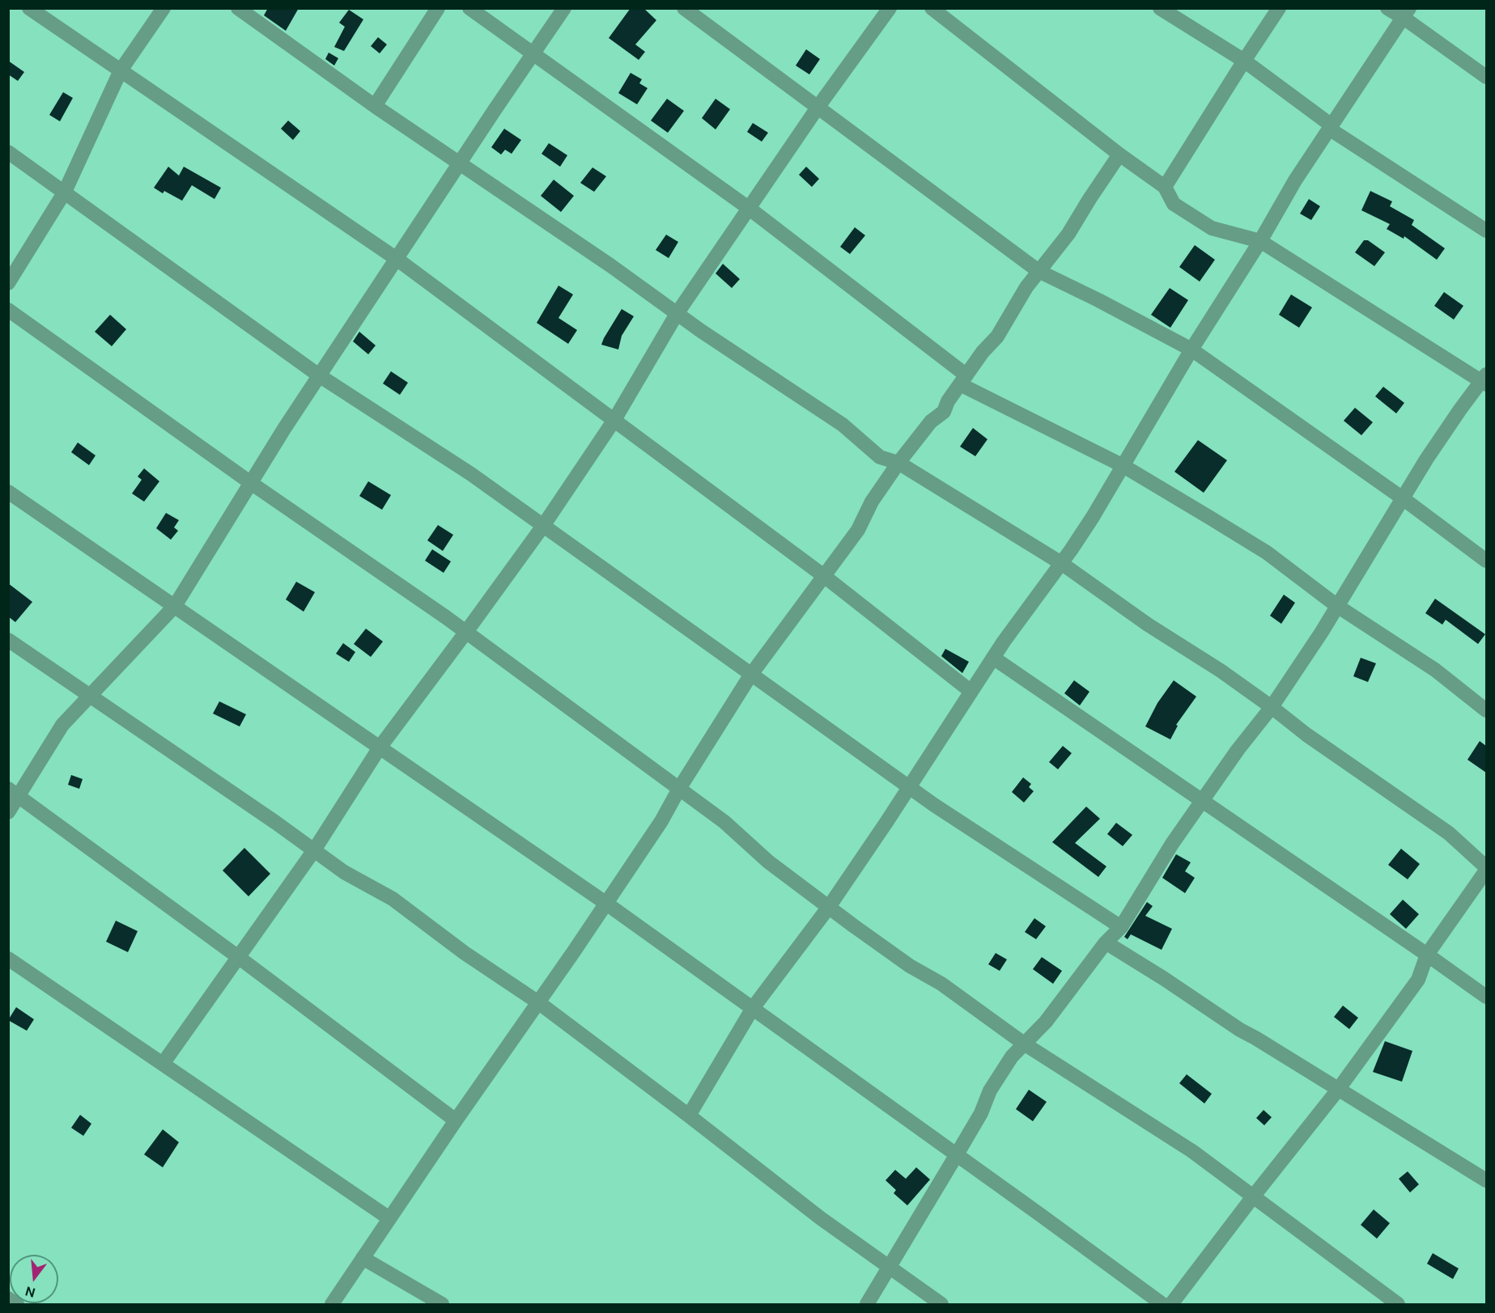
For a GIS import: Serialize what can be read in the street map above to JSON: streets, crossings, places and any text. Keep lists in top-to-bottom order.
{
  "north": "bottom"
}
